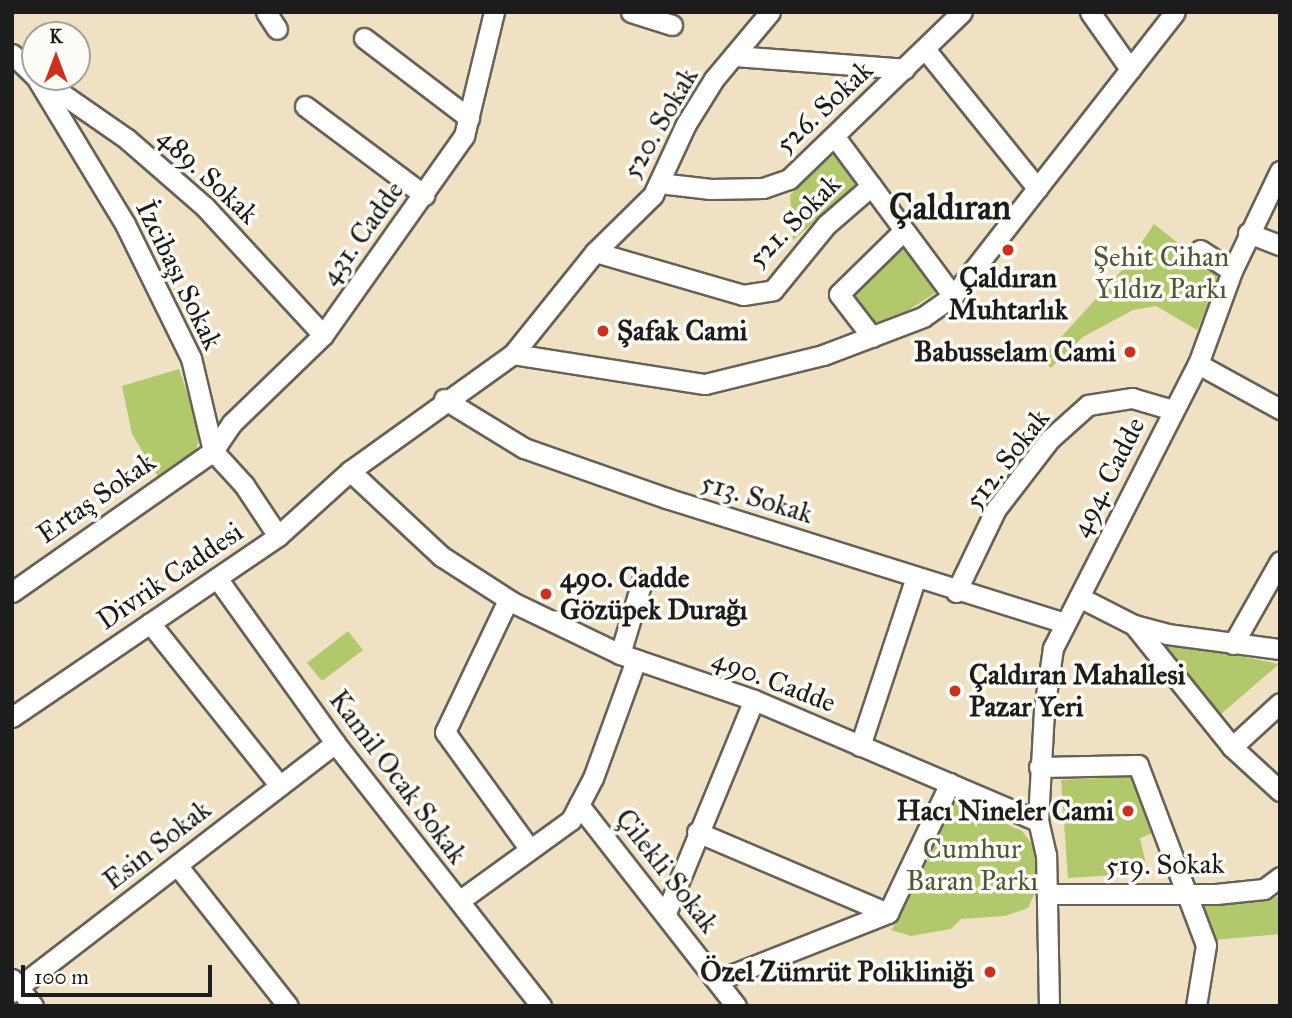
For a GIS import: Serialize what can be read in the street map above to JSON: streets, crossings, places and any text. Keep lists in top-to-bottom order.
{
  "streets": {
    "street": [
      "526. Sokak",
      "520. Sokak",
      "489. Sokak",
      "521. Sokak",
      "431. Cadde",
      "İzcibaşı Sokak",
      "512. Sokak",
      "494. Cadde",
      "Ertaş Sokak",
      "513. Sokak",
      "Divrik Caddesi",
      "490. Cadde",
      "Kamil Ocak Sokak",
      "Esin Sokak",
      "519. Sokak",
      "Çilekli Sokak"
    ]
  },
  "crossings": [
    ["526. Sokak", "520. Sokak"],
    ["520. Sokak", "521. Sokak"],
    ["520. Sokak", "513. Sokak"],
    ["520. Sokak", "Divrik Caddesi"],
    ["489. Sokak", "431. Cadde"],
    ["431. Cadde", "İzcibaşı Sokak"],
    ["431. Cadde", "Ertaş Sokak"],
    ["İzcibaşı Sokak", "Ertaş Sokak"],
    ["İzcibaşı Sokak", "Divrik Caddesi"],
    ["512. Sokak", "494. Cadde"],
    ["512. Sokak", "513. Sokak"],
    ["494. Cadde", "513. Sokak"],
    ["494. Cadde", "490. Cadde"],
    ["513. Sokak", "Divrik Caddesi"],
    ["Divrik Caddesi", "490. Cadde"],
    ["Divrik Caddesi", "Kamil Ocak Sokak"],
    ["Kamil Ocak Sokak", "Esin Sokak"]
  ],
  "districts": ["Çaldıran"],
  "parks": ["Şehit Cihan Yıldız Parkı", "Cumhur Baran Parkı"],
  "places": [
    "Çaldıran Muhtarlık",
    "Şafak Cami",
    "Babusselam Cami",
    "490. Cadde Gözüpek Durağı",
    "Çaldıran Mahallesi Pazar Yeri",
    "Hacı Nineler Cami",
    "Özel Zümrüt Polikliniği"
  ],
  "scale_bar": "100 m",
  "north": "top"
}
